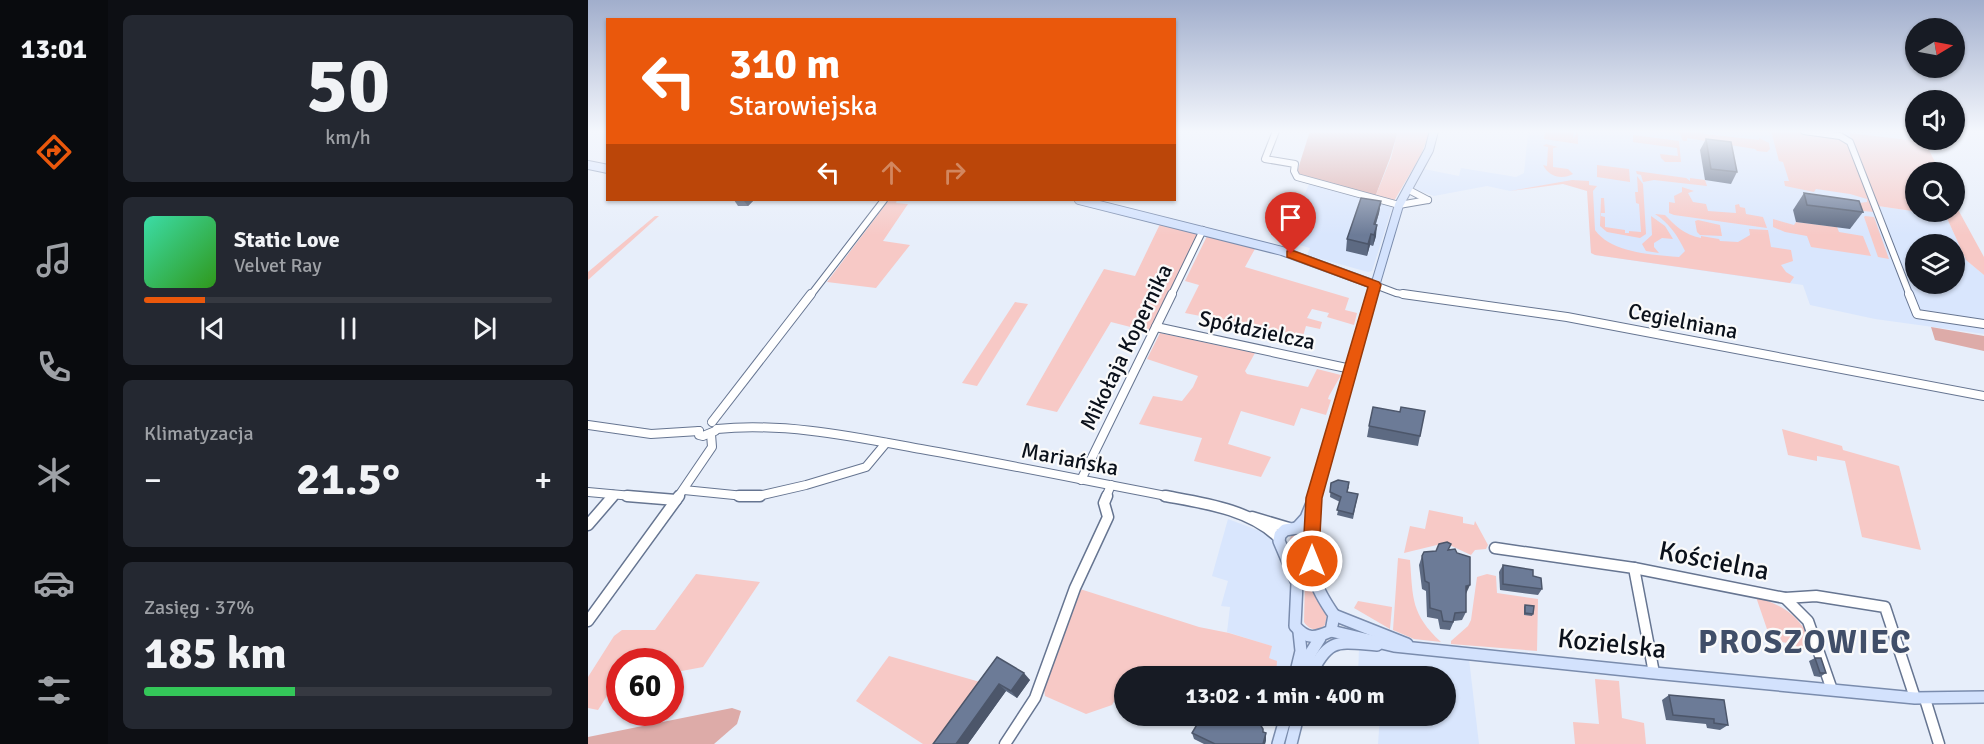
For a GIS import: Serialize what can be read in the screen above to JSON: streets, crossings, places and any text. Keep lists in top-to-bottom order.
{
  "streets": {
    "main road": ["Kozielska"],
    "street": [
      "Cegielniana",
      "Spółdzielcza",
      "Mikołaja Kopernika",
      "Mariańska",
      "Kościelna"
    ]
  },
  "crossings": [
    ["Spółdzielcza", "Mikołaja Kopernika"],
    ["Mikołaja Kopernika", "Mariańska"],
    ["Kościelna", "Kozielska"]
  ],
  "districts": ["PROSZOWIEC"],
  "north": "right",
  "page": {
    "tabs": "13:01",
    "tile": [
      ["50", "km/h"],
      "Klimatyzacja",
      ["Zasięg · 37%", "185 km"]
    ],
    "turn": ["310 m", "Starowiejska"],
    "song": ["Static Love", "Velvet Ray"],
    "heat": ["−", "21.5°", "+"],
    "limit": "60",
    "trip": "13:02 · 1 min · 400 m"
  }
}
